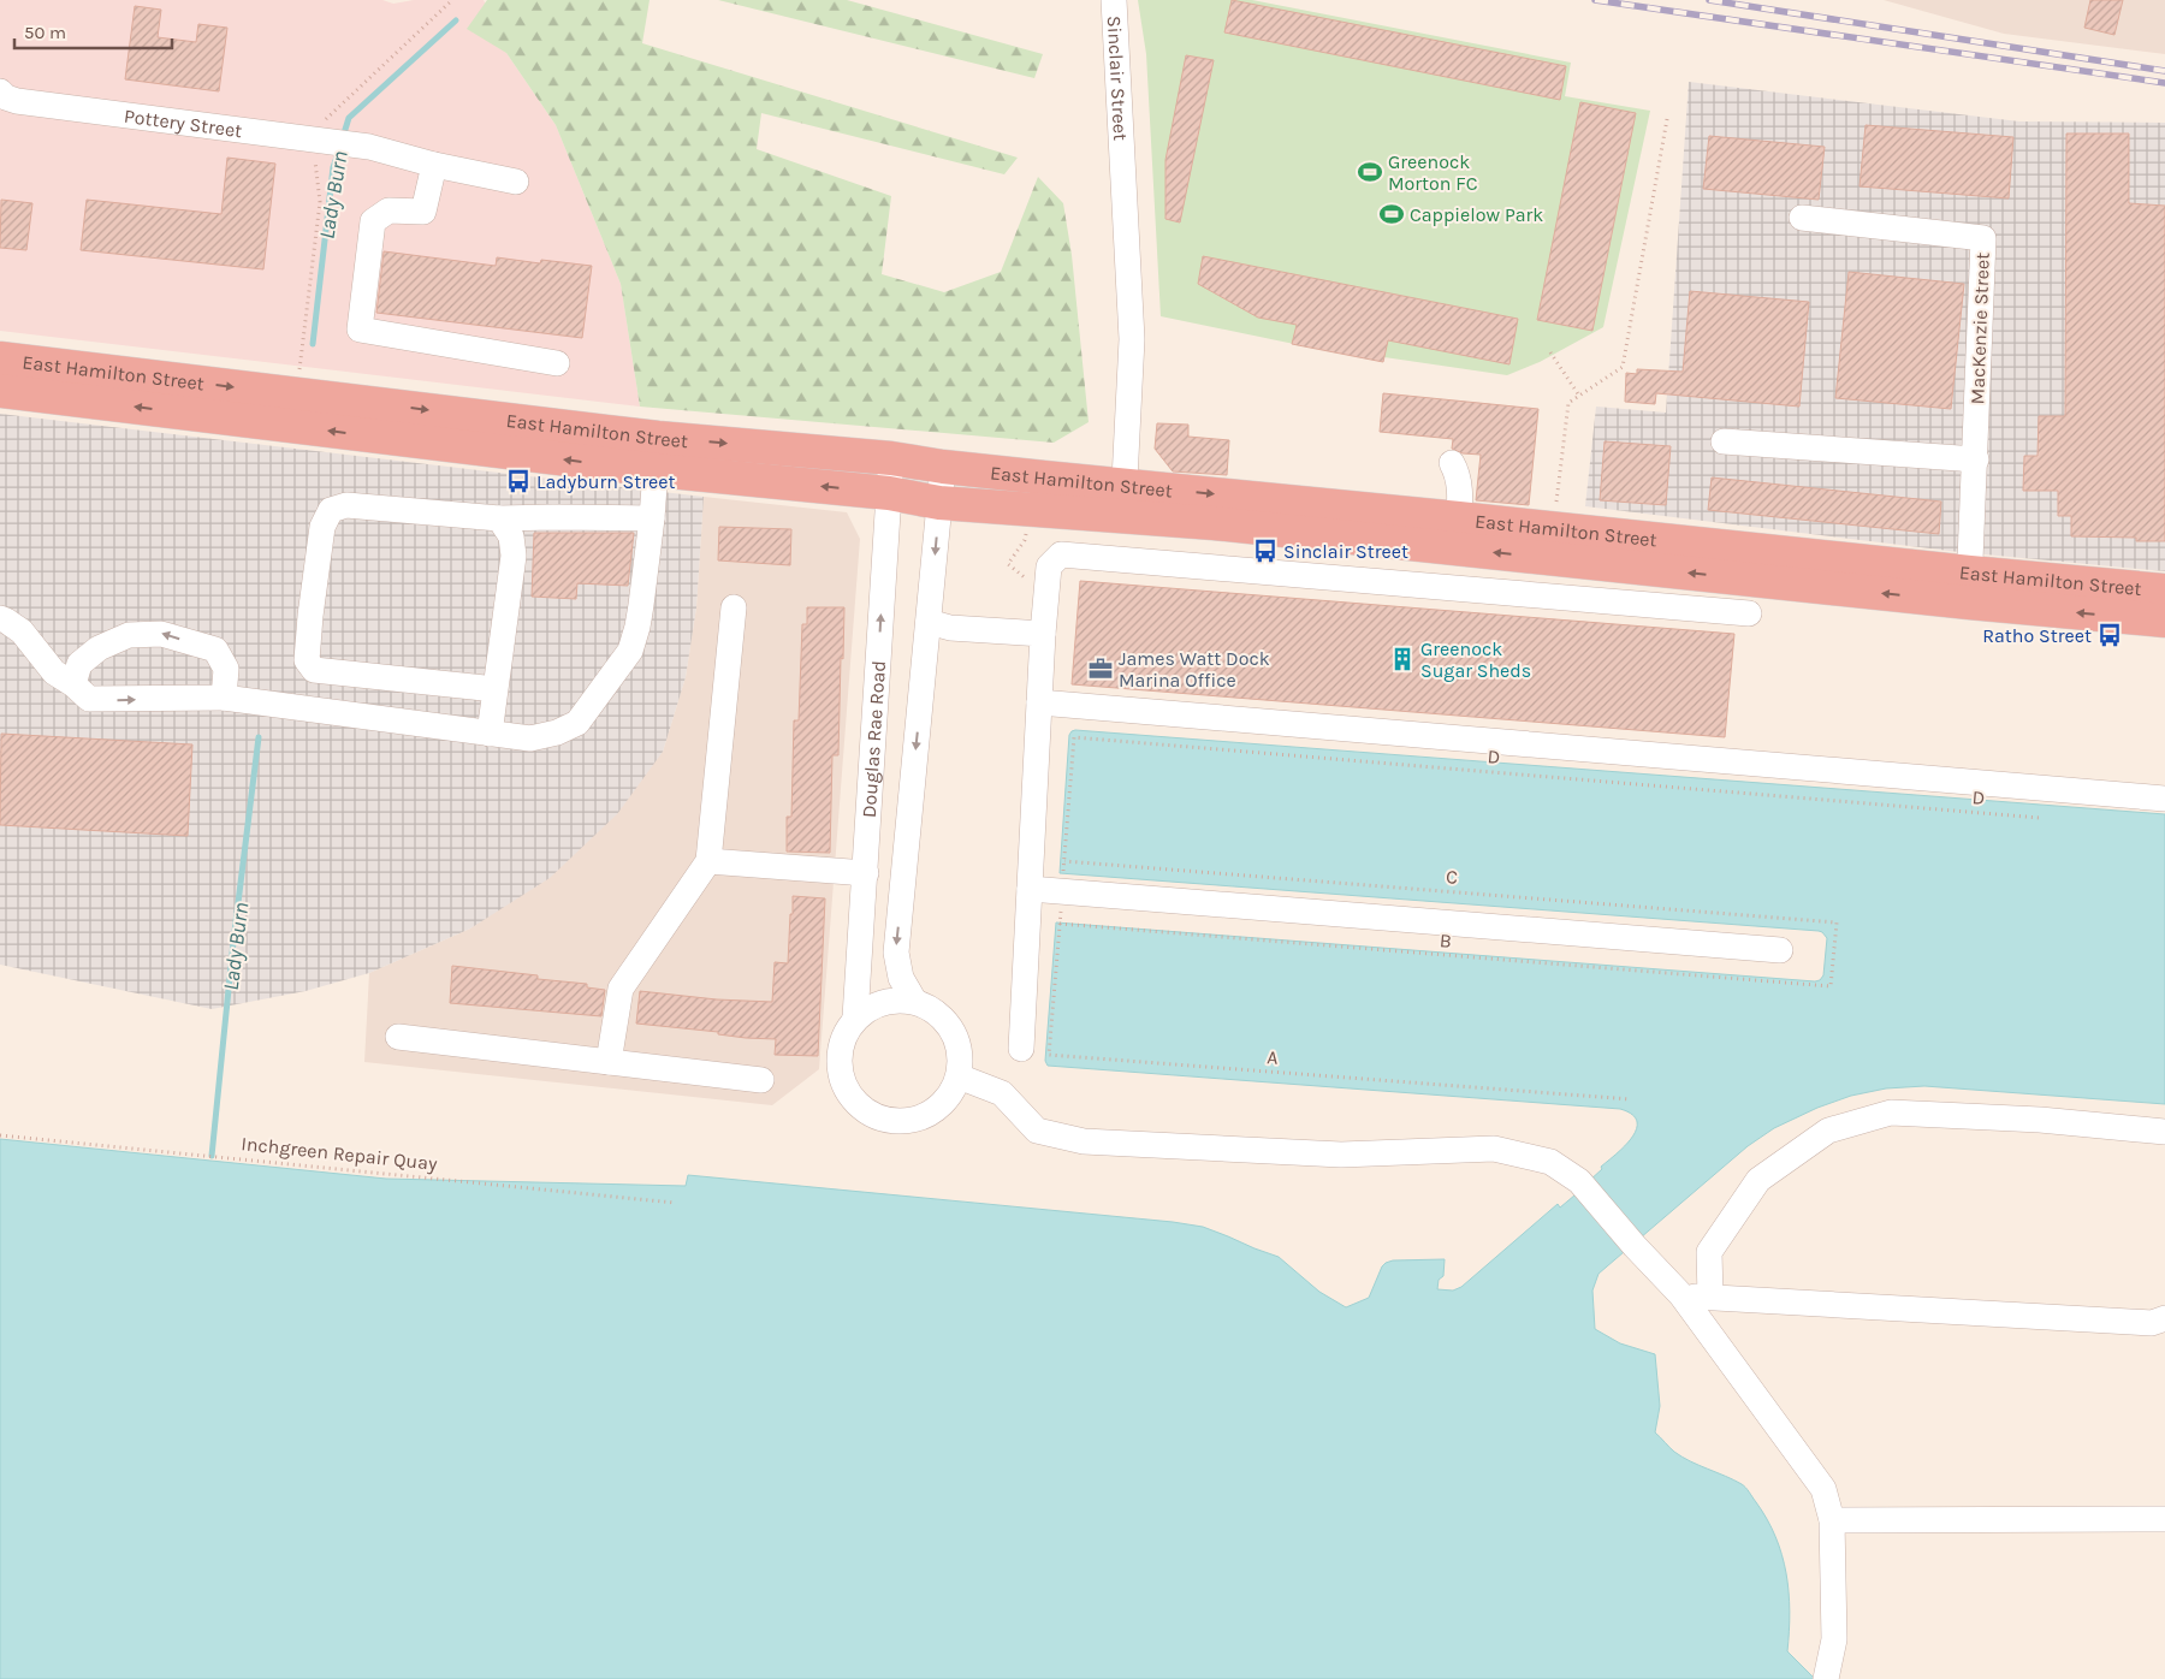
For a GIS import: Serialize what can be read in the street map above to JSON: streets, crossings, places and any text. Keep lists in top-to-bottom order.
{
  "streets": {
    "highway": ["East Hamilton Street"],
    "street": [
      "Sinclair Street",
      "Pottery Street",
      "MacKenzie Street",
      "Douglas Rae Road"
    ],
    "path": [
      "D",
      "C",
      "B",
      "A",
      "Inchgreen Repair Quay"
    ]
  },
  "crossings": [
    ["Sinclair Street", "East Hamilton Street"],
    ["MacKenzie Street", "East Hamilton Street"],
    ["East Hamilton Street", "Douglas Rae Road"],
    ["D", "C"],
    ["C", "B"],
    ["B", "A"]
  ],
  "water": ["Lady Burn"],
  "places": {
    "sports": ["Greenock Morton FC", "Cappielow Park"],
    "bus stop": ["Ladyburn Street", "Sinclair Street", "Ratho Street"],
    "building": ["Greenock Sugar Sheds"],
    "office": ["James Watt Dock Marina Office"]
  },
  "scale_bar": "50 m"
}
